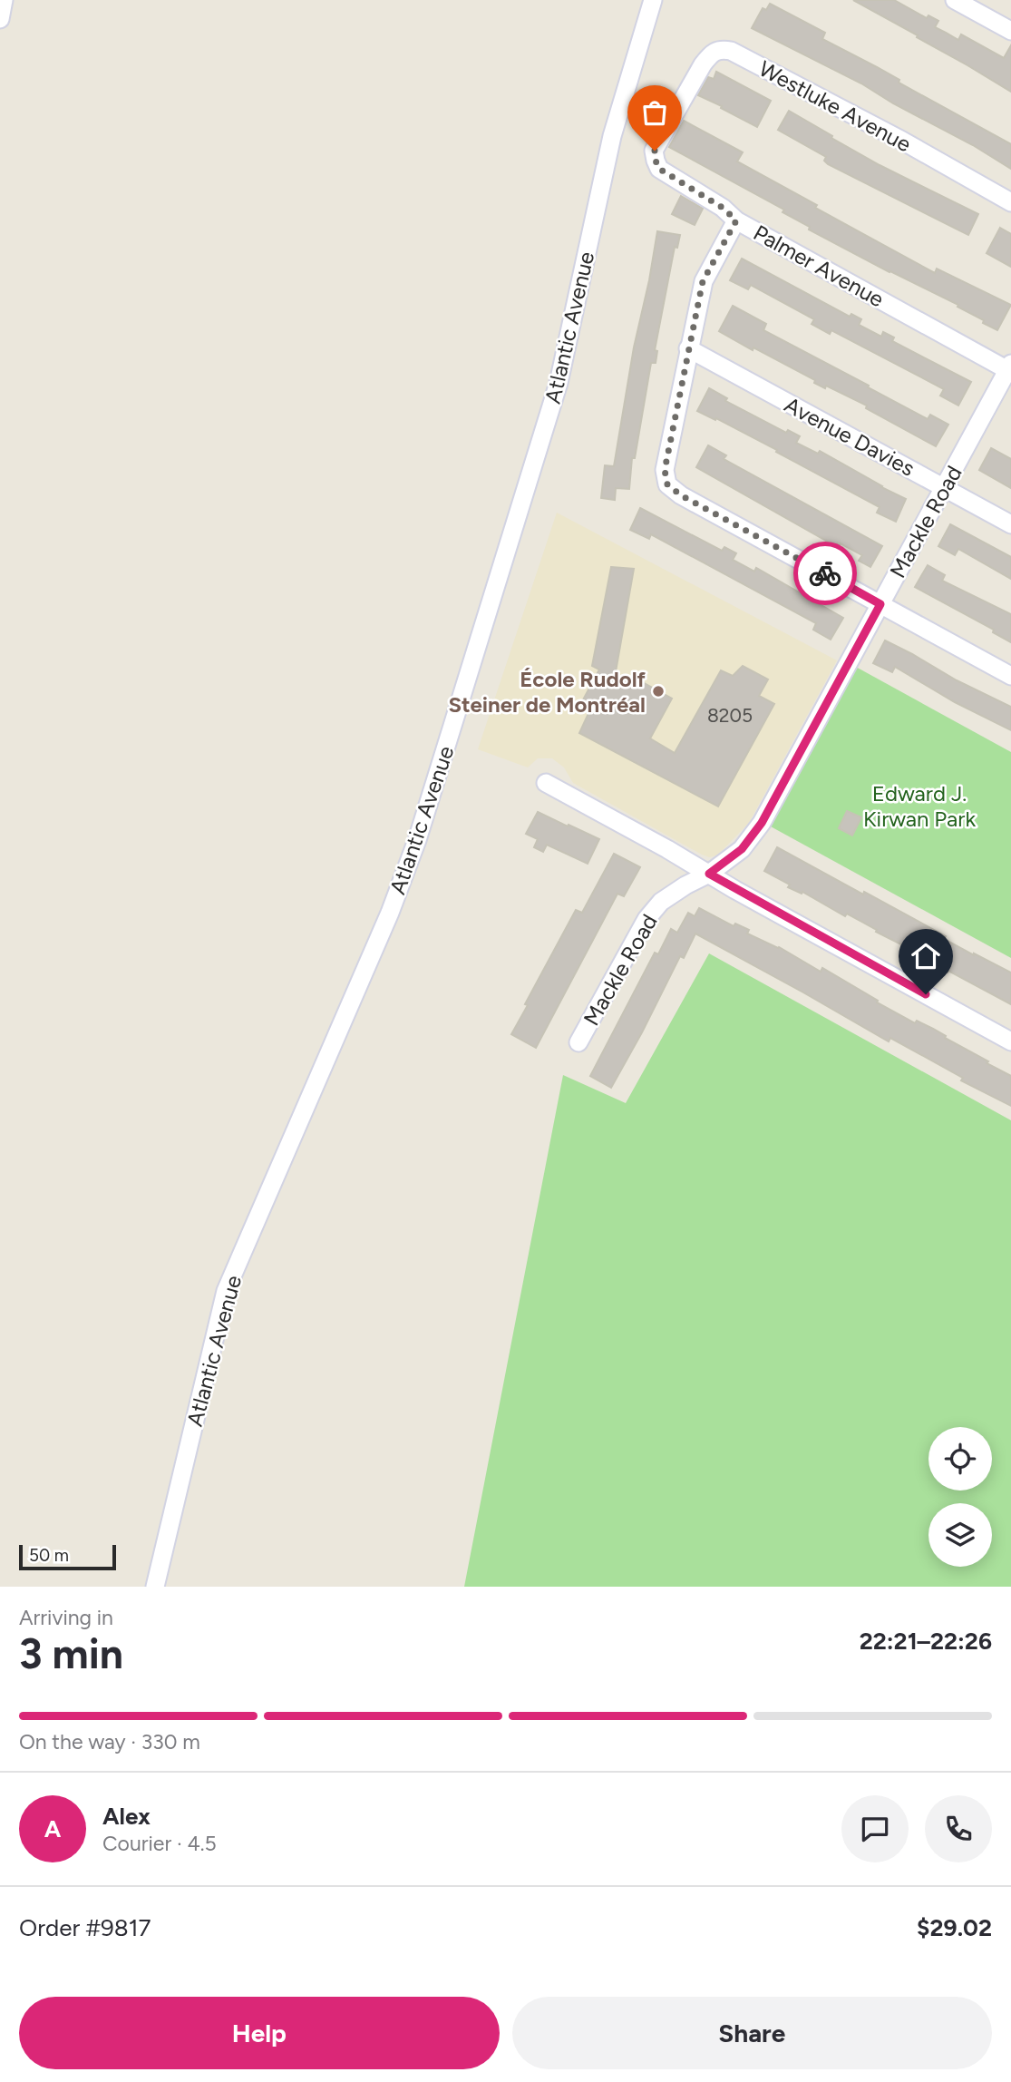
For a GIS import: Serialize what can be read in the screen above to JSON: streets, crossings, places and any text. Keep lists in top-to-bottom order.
{
  "streets": {
    "street": [
      "Westluke Avenue",
      "Palmer Avenue",
      "Atlantic Avenue",
      "Avenue Davies",
      "Mackle Road"
    ]
  },
  "crossings": [
    ["Westluke Avenue", "Palmer Avenue"],
    ["Palmer Avenue", "Mackle Road"],
    ["Avenue Davies", "Mackle Road"]
  ],
  "parks": ["Edward J. Kirwan Park"],
  "places": ["École Rudolf Steiner de Montréal"],
  "house_numbers": ["8205"],
  "scale_bar": "50 m",
  "page": {
    "scale": "50 m",
    "heading": ["3 min", "Arriving in", "22:21–22:26"],
    "panel": [
      "Alex",
      "Courier · 4.5",
      "Order #9817",
      "$29.02"
    ],
    "bar": "On the way · 330 m",
    "round": "A",
    "buttons": ["Help", "Share"]
  }
}
